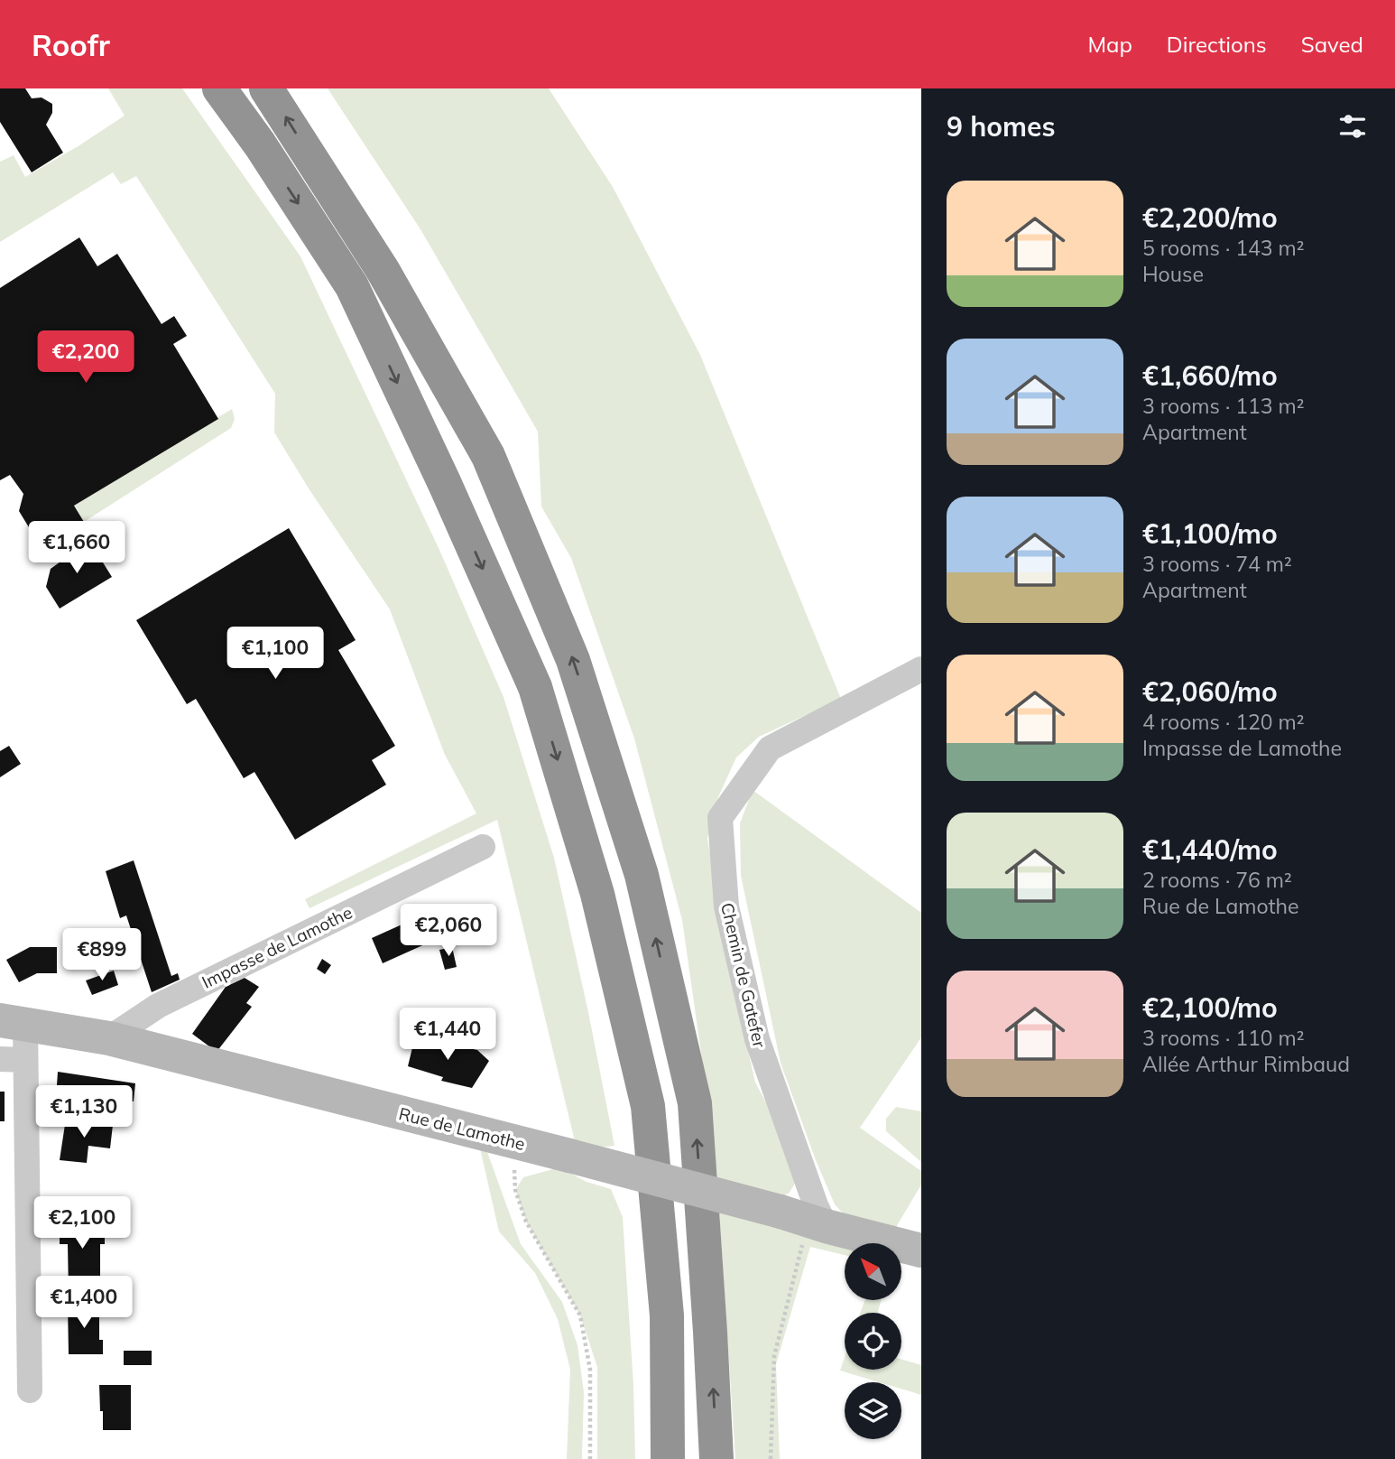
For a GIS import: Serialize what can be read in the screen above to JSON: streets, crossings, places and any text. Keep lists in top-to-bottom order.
{
  "streets": {
    "street": ["Impasse de Lamothe", "Chemin de Gatefer", "Rue de Lamothe"]
  },
  "crossings": [
    ["Impasse de Lamothe", "Rue de Lamothe"],
    ["Chemin de Gatefer", "Rue de Lamothe"]
  ],
  "north": "top left",
  "page": {
    "header": "Roofr",
    "nav": ["Map", "Directions", "Saved"],
    "heading": "9 homes",
    "list": [
      {
        "name": "€2,200/mo",
        "note": "5 rooms · 143 m² · House"
      },
      {
        "name": "€1,660/mo",
        "note": "3 rooms · 113 m² · Apartment"
      },
      {
        "name": "€1,100/mo",
        "note": "3 rooms · 74 m² · Apartment"
      },
      {
        "name": "€2,060/mo",
        "note": "4 rooms · 120 m² · Impasse de Lamothe"
      },
      {
        "name": "€1,440/mo",
        "note": "2 rooms · 76 m² · Rue de Lamothe"
      },
      {
        "name": "€2,100/mo",
        "note": "3 rooms · 110 m² · Allée Arthur Rimbaud"
      }
    ],
    "price": [
      "€2,200",
      "€1,660",
      "€1,100",
      "€2,060",
      "€899",
      "€1,440",
      "€1,130",
      "€2,100",
      "€1,400"
    ]
  }
}
